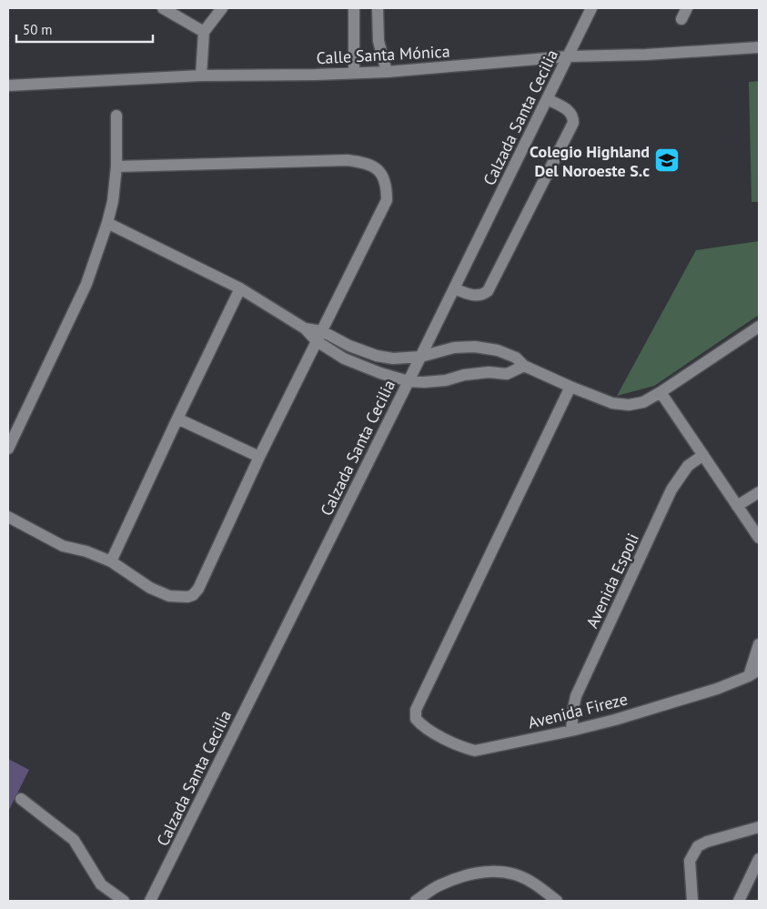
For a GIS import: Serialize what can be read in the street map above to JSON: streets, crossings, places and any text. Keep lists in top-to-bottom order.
{
  "streets": {
    "street": [
      "Calle Santa Mónica",
      "Calzada Santa Cecilia",
      "Avenida Espoli",
      "Avenida Fireze"
    ]
  },
  "crossings": [
    ["Calle Santa Mónica", "Calzada Santa Cecilia"],
    ["Avenida Espoli", "Avenida Fireze"]
  ],
  "places": {
    "school or university": ["Colegio Highland Del Noroeste S.c"]
  },
  "scale_bar": "50 m"
}
